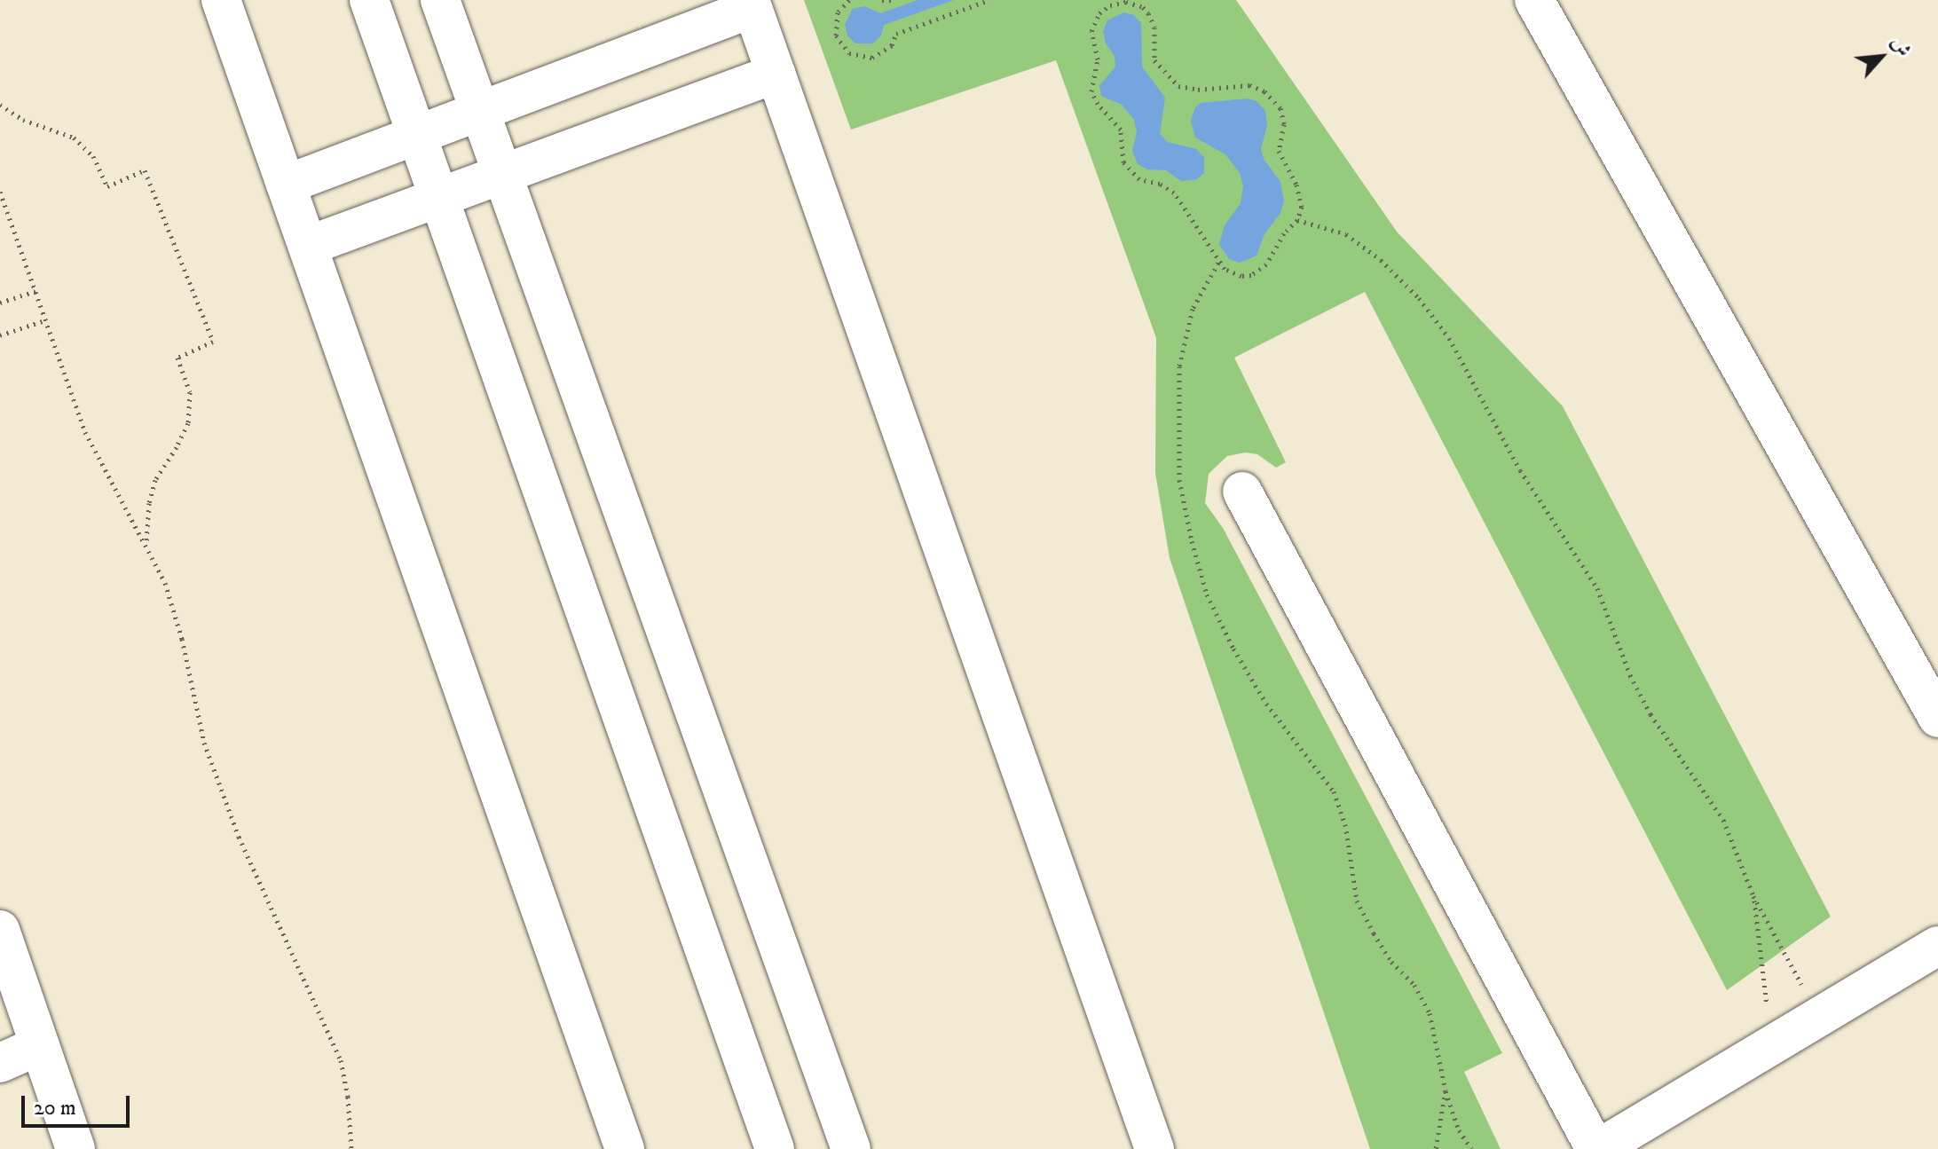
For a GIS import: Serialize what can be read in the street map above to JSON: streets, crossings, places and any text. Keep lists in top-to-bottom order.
{
  "scale_bar": "20 m",
  "north": "top right"
}
